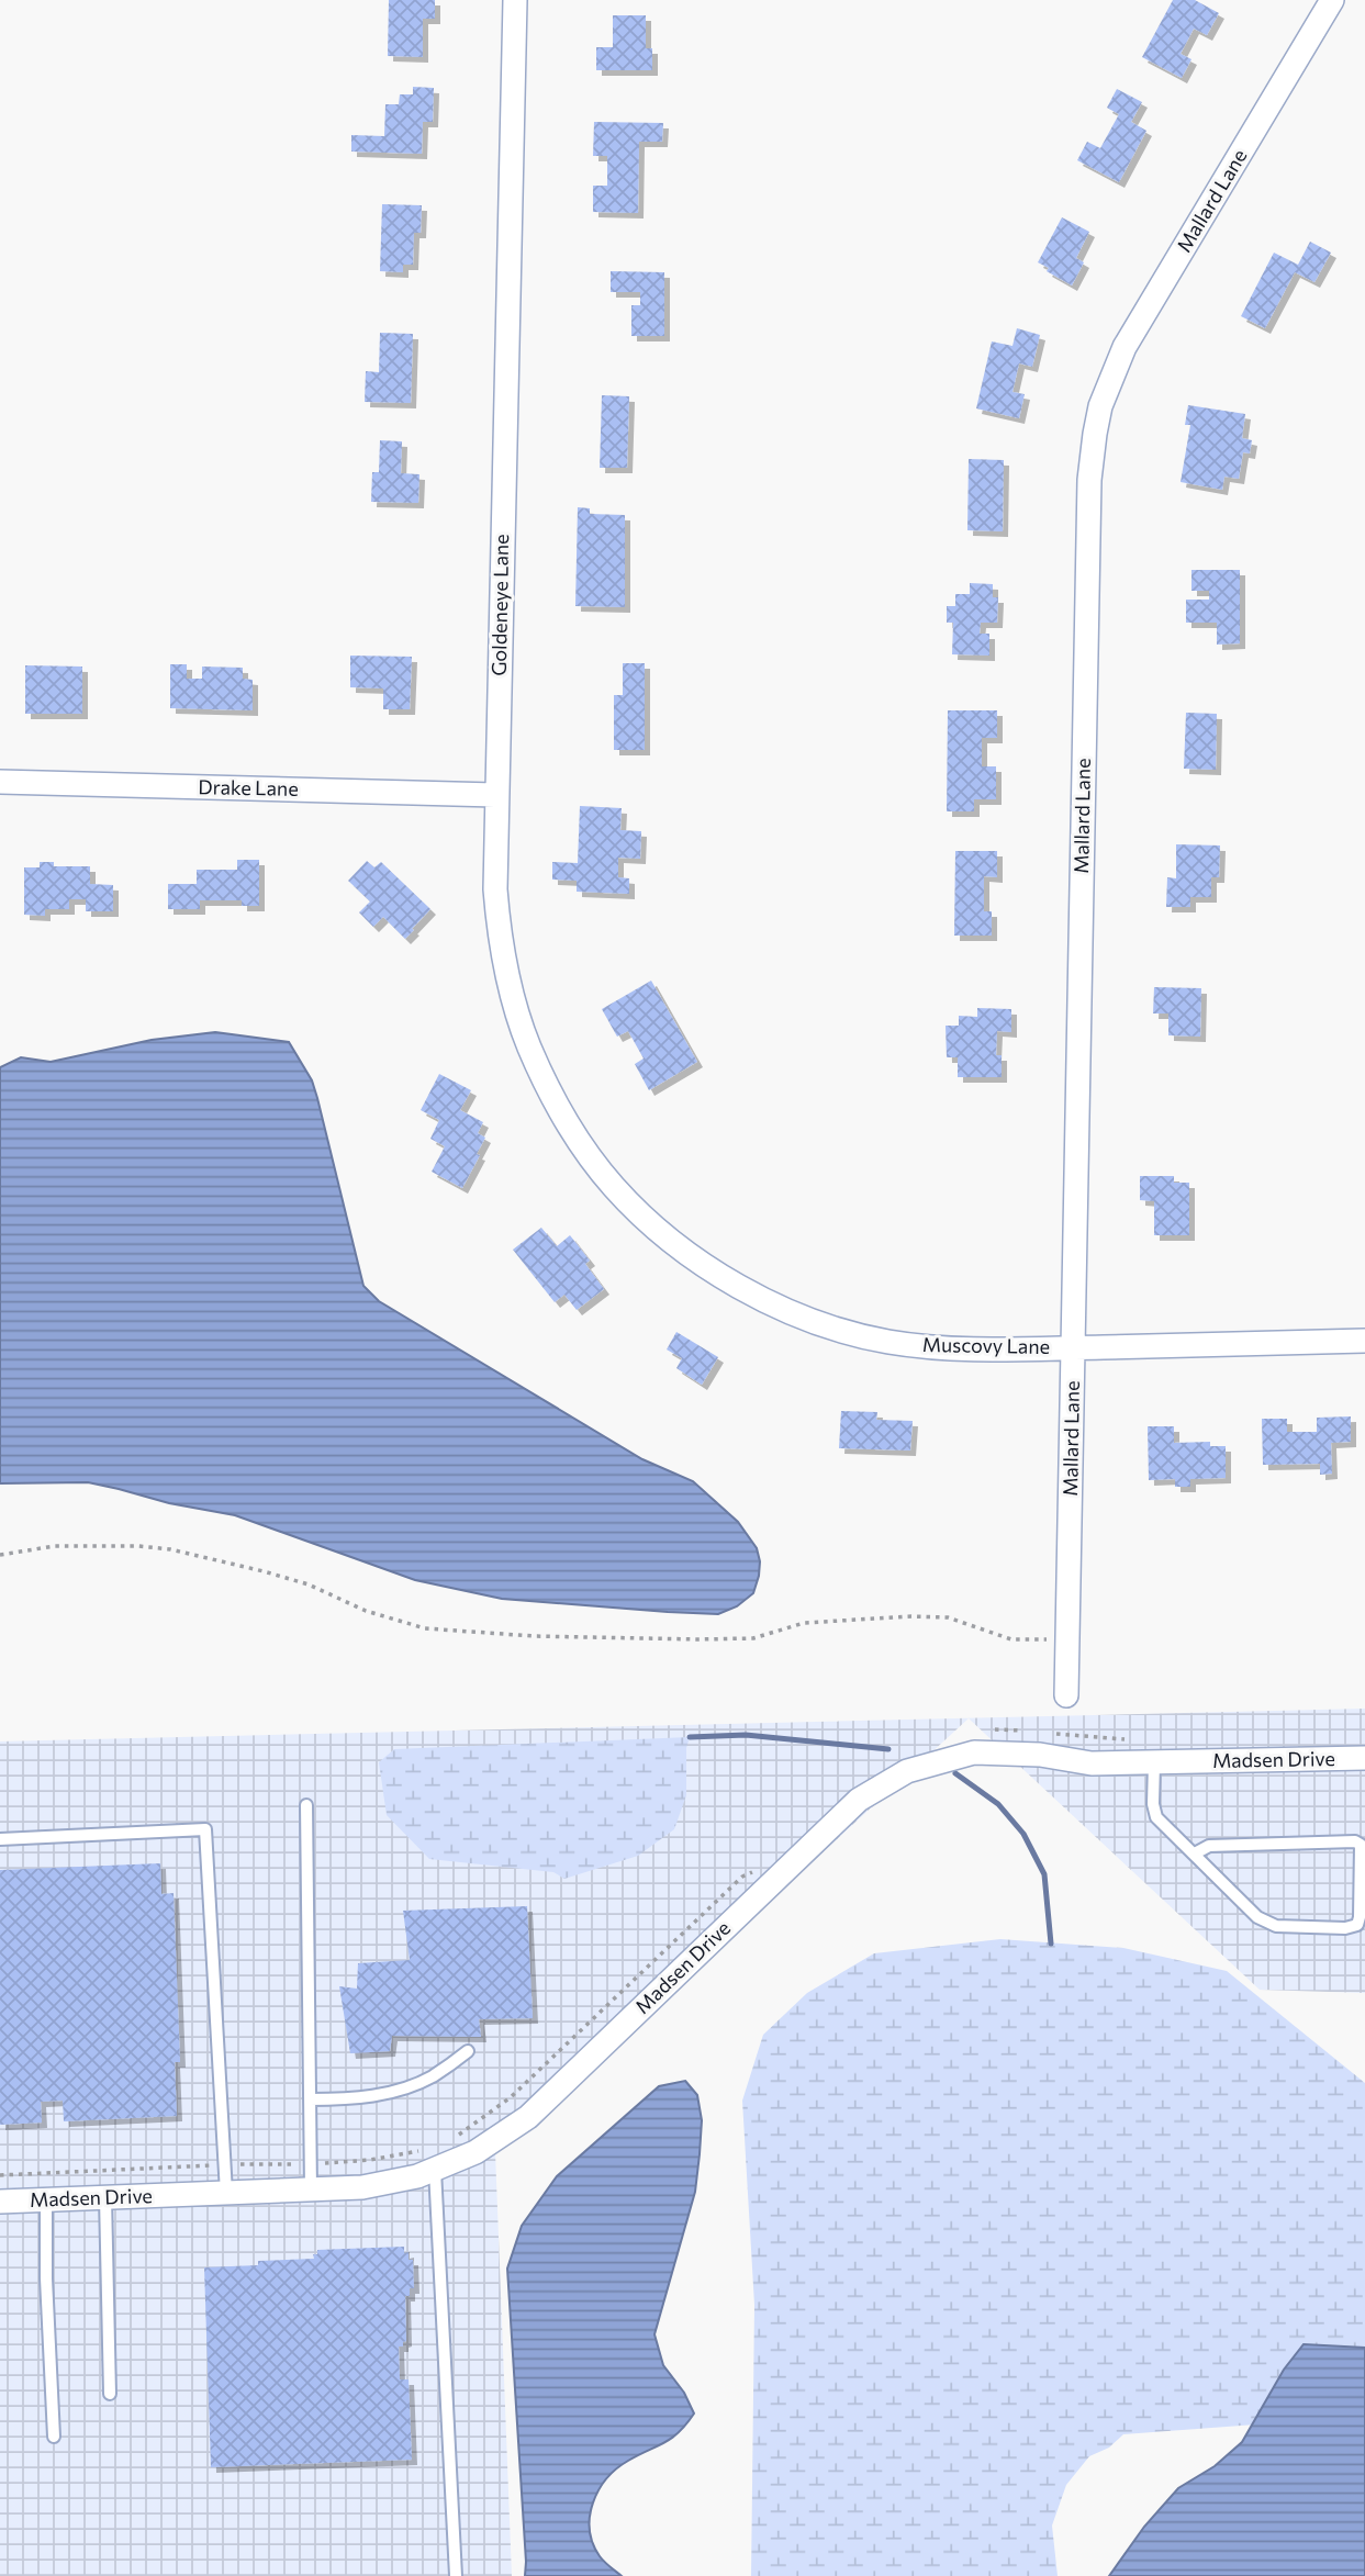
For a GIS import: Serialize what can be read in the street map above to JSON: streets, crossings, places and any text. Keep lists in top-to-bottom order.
{
  "streets": {
    "street": [
      "Mallard Lane",
      "Goldeneye Lane",
      "Drake Lane",
      "Muscovy Lane",
      "Madsen Drive"
    ]
  },
  "crossings": [
    ["Mallard Lane", "Muscovy Lane"],
    ["Goldeneye Lane", "Drake Lane"],
    ["Goldeneye Lane", "Muscovy Lane"]
  ]
}
